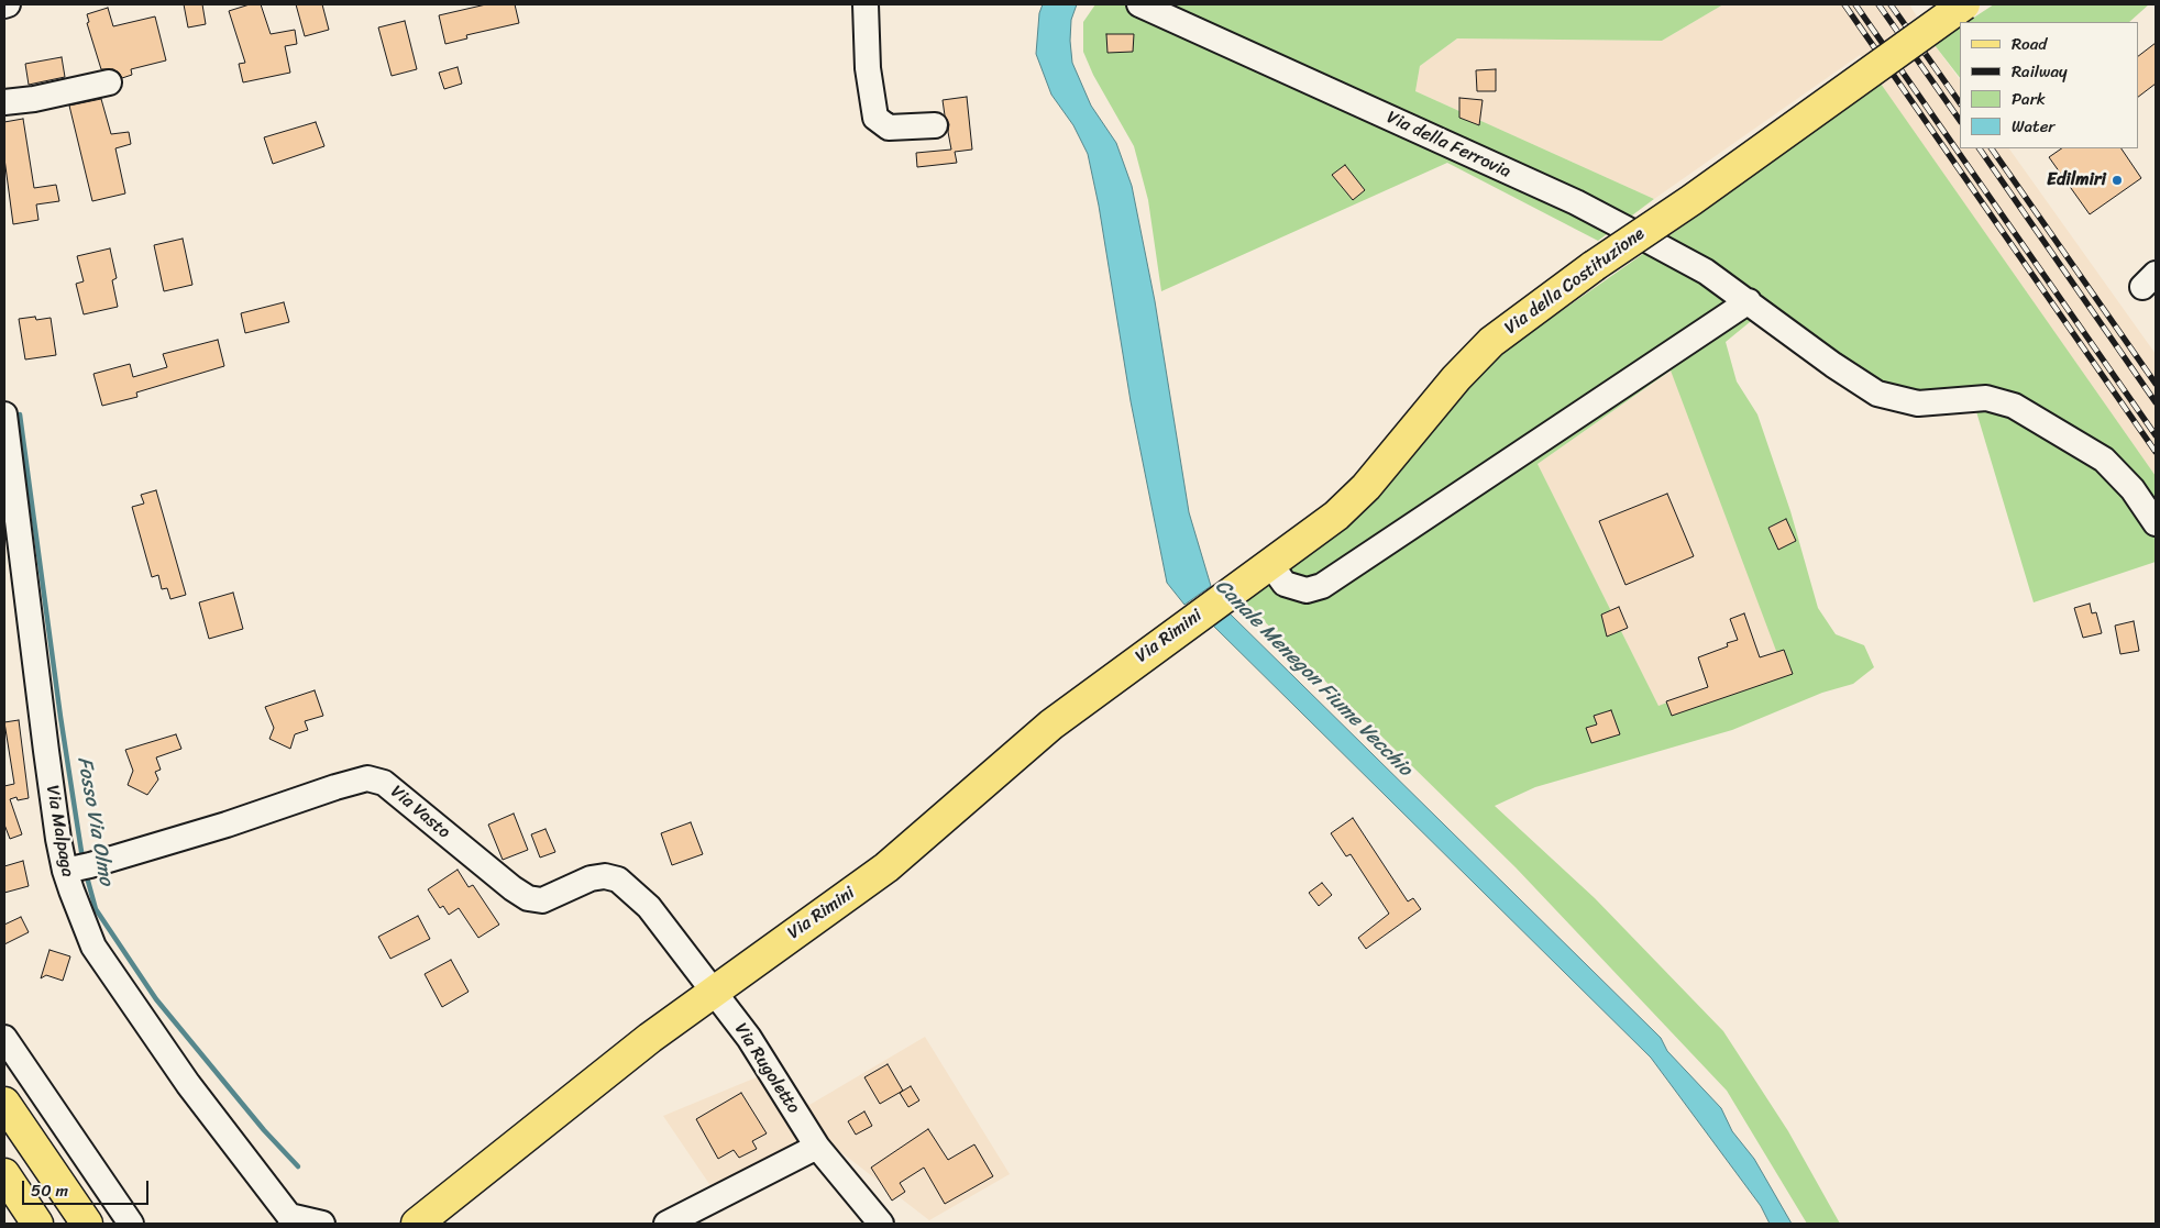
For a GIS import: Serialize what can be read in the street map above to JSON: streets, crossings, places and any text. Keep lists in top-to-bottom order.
{
  "streets": {
    "main road": ["Via della Costituzione", "Via Rimini"],
    "street": [
      "Via della Ferrovia",
      "Via Vasto",
      "Via Malpaga",
      "Via Rugoletto"
    ]
  },
  "crossings": [
    ["Via della Costituzione", "Via Rimini"],
    ["Via Rimini", "Via Vasto"],
    ["Via Rimini", "Via Rugoletto"],
    ["Via Vasto", "Via Malpaga"],
    ["Via Vasto", "Via Rugoletto"]
  ],
  "water": ["Canale Menegon Fiume Vecchio", "Fosso Via Olmo"],
  "places": ["Edilmiri"],
  "legend": [
    "Road",
    "Railway",
    "Park",
    "Water"
  ],
  "scale_bar": "50 m"
}
